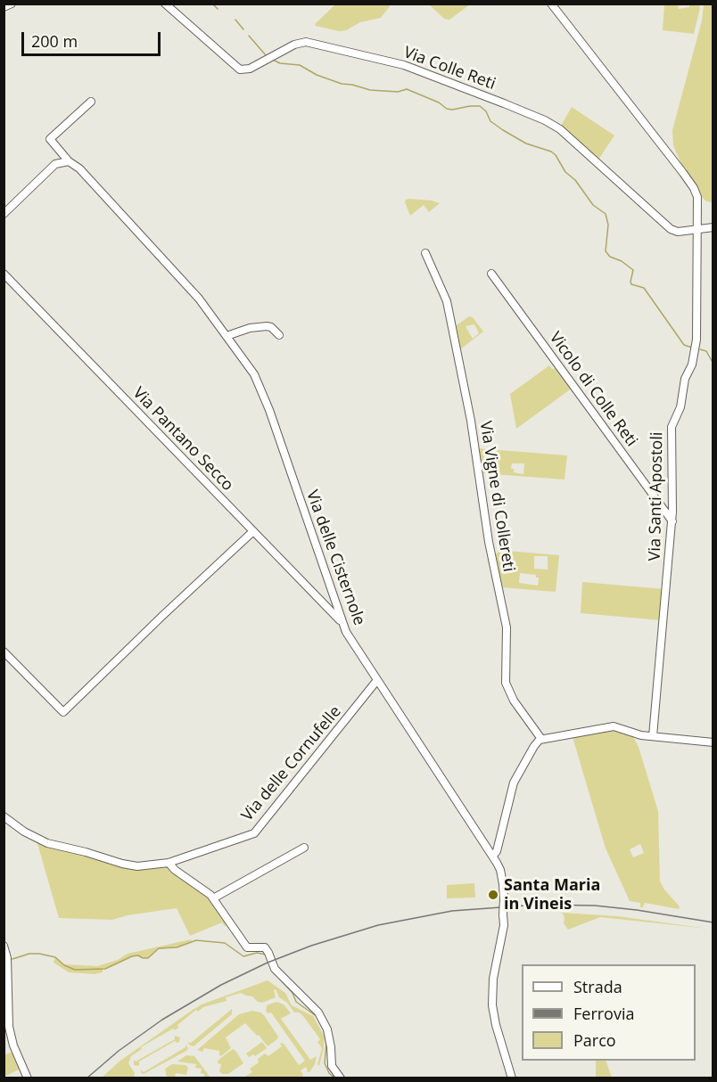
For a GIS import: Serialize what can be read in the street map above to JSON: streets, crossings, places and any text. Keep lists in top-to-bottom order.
{
  "streets": {
    "street": [
      "Via Colle Reti",
      "Vicolo di Colle Reti",
      "Via Pantano Secco",
      "Via Vigne di Collereti",
      "Via Santi Apostoli",
      "Via delle Cisternole",
      "Via delle Cornufelle"
    ]
  },
  "crossings": [
    ["Via Colle Reti", "Via Santi Apostoli"],
    ["Vicolo di Colle Reti", "Via Santi Apostoli"],
    ["Via Pantano Secco", "Via delle Cisternole"],
    ["Via delle Cisternole", "Via delle Cornufelle"]
  ],
  "places": ["Santa Maria in Vineis"],
  "legend": ["Strada", "Ferrovia", "Parco"],
  "scale_bar": "200 m"
}
